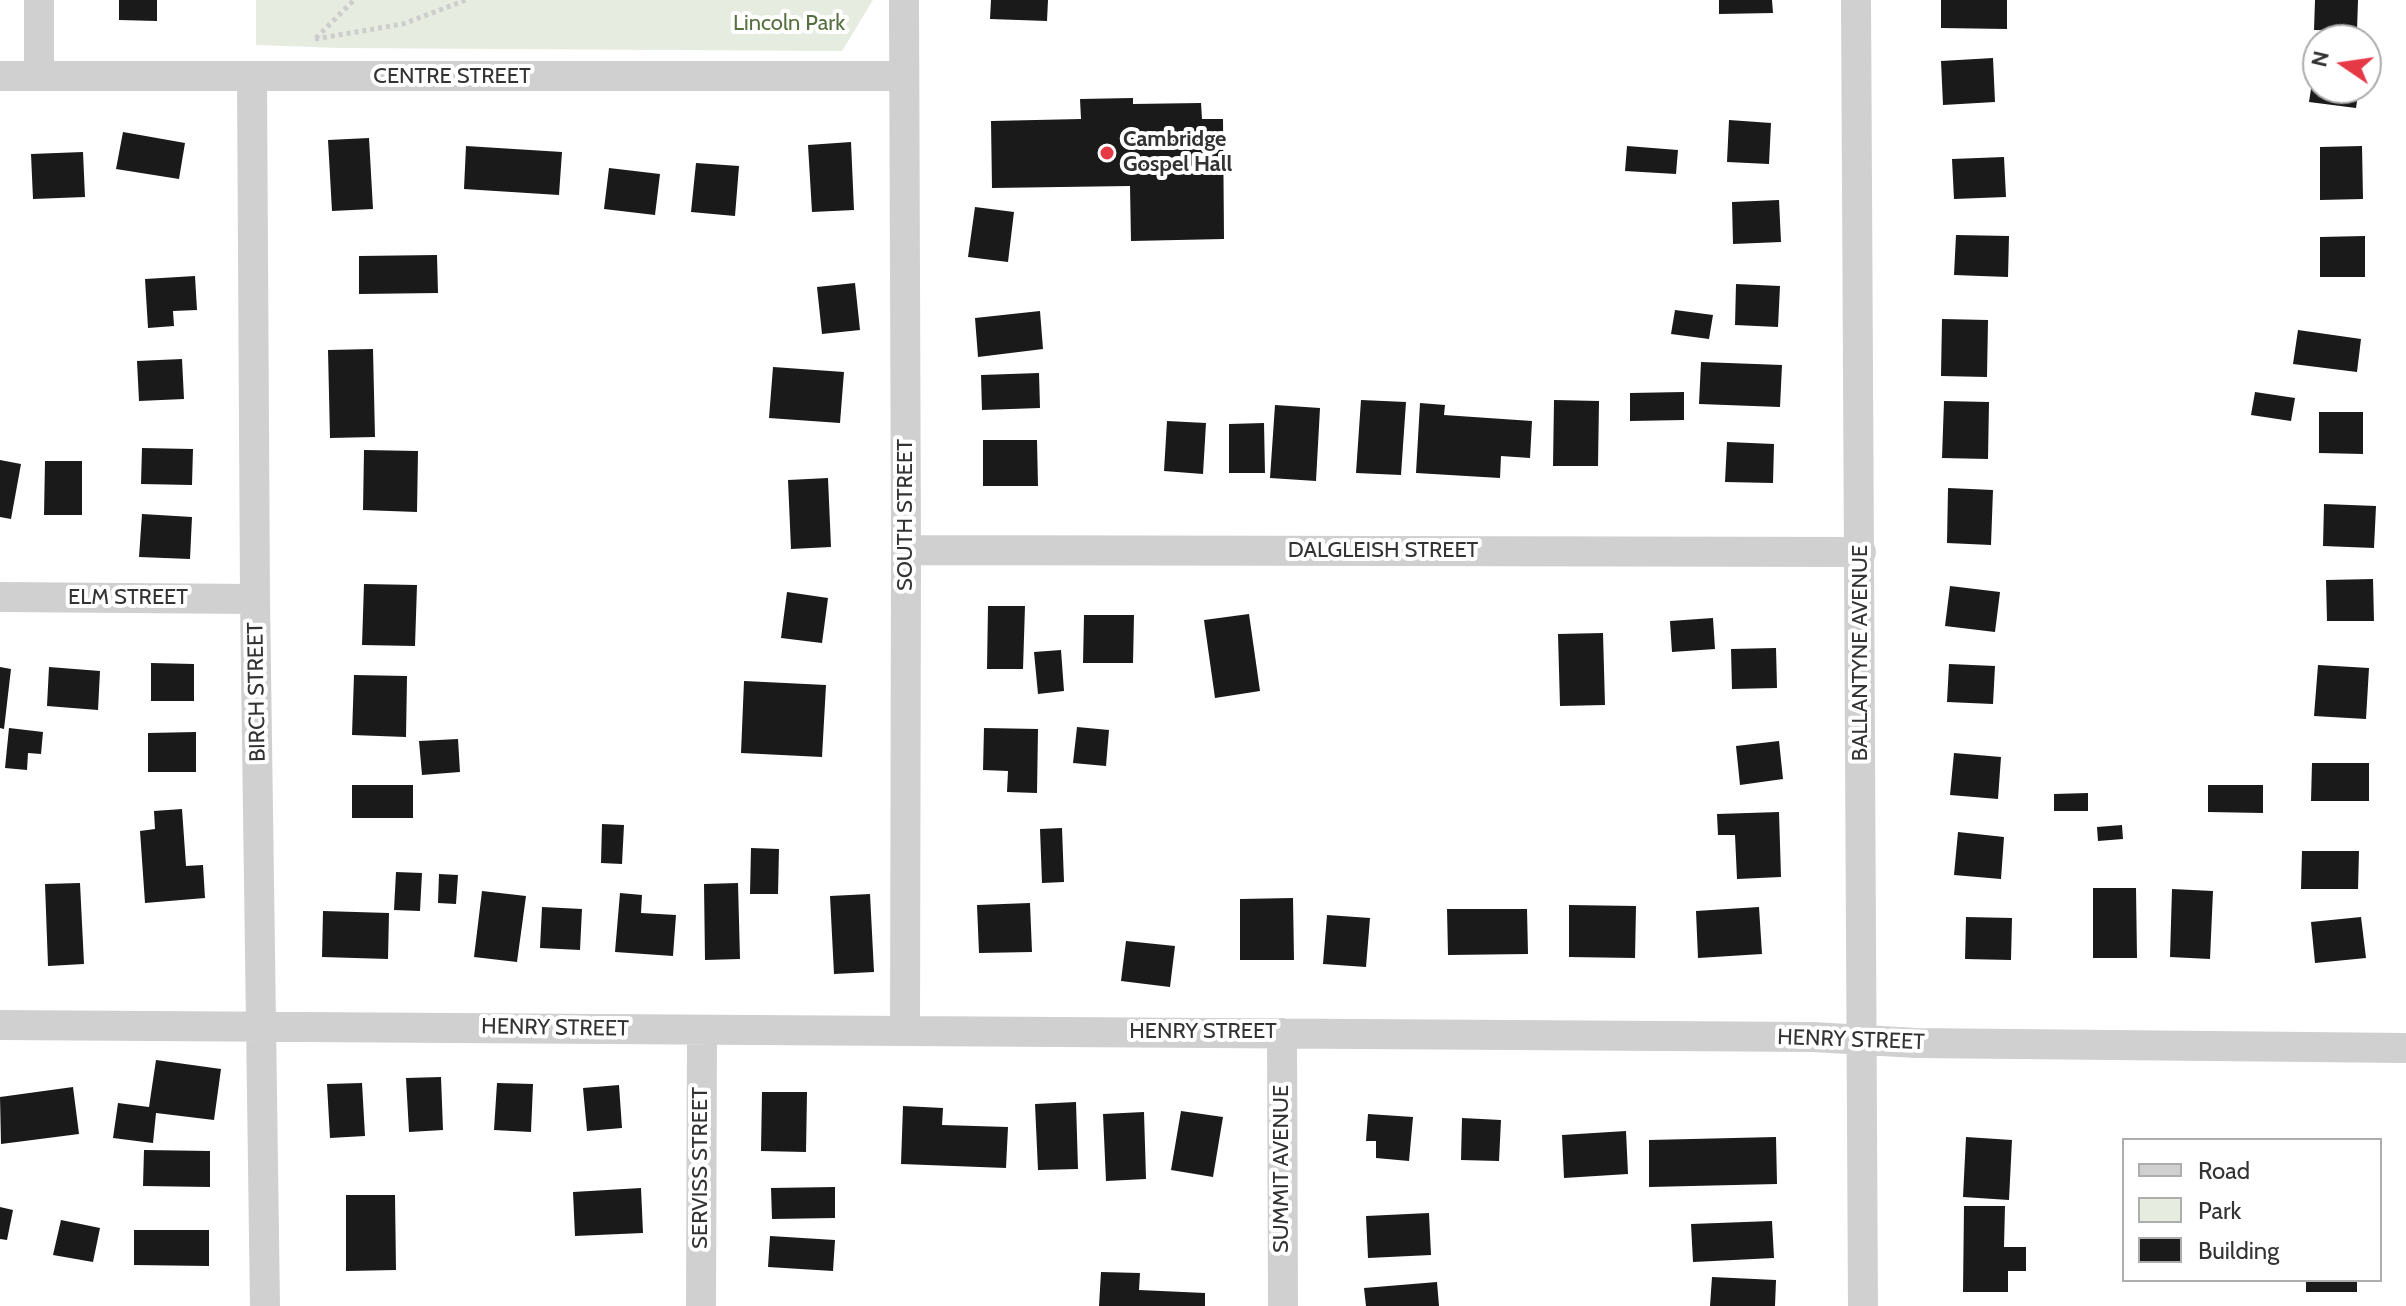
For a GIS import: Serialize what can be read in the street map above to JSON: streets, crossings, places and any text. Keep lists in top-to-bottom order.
{
  "streets": {
    "street": [
      "CENTRE STREET",
      "SOUTH STREET",
      "DALGLEISH STREET",
      "ELM STREET",
      "BALLANTYNE AVENUE",
      "BIRCH STREET",
      "HENRY STREET",
      "SERVISS STREET",
      "SUMMIT AVENUE"
    ]
  },
  "crossings": [
    ["CENTRE STREET", "SOUTH STREET"],
    ["CENTRE STREET", "BIRCH STREET"],
    ["SOUTH STREET", "DALGLEISH STREET"],
    ["SOUTH STREET", "HENRY STREET"],
    ["DALGLEISH STREET", "BALLANTYNE AVENUE"],
    ["ELM STREET", "BIRCH STREET"],
    ["BALLANTYNE AVENUE", "HENRY STREET"],
    ["BIRCH STREET", "HENRY STREET"],
    ["HENRY STREET", "SERVISS STREET"],
    ["HENRY STREET", "SUMMIT AVENUE"]
  ],
  "parks": ["Lincoln Park"],
  "places": ["Cambridge Gospel Hall"],
  "legend": ["Road", "Park", "Building"],
  "north": "left"
}
